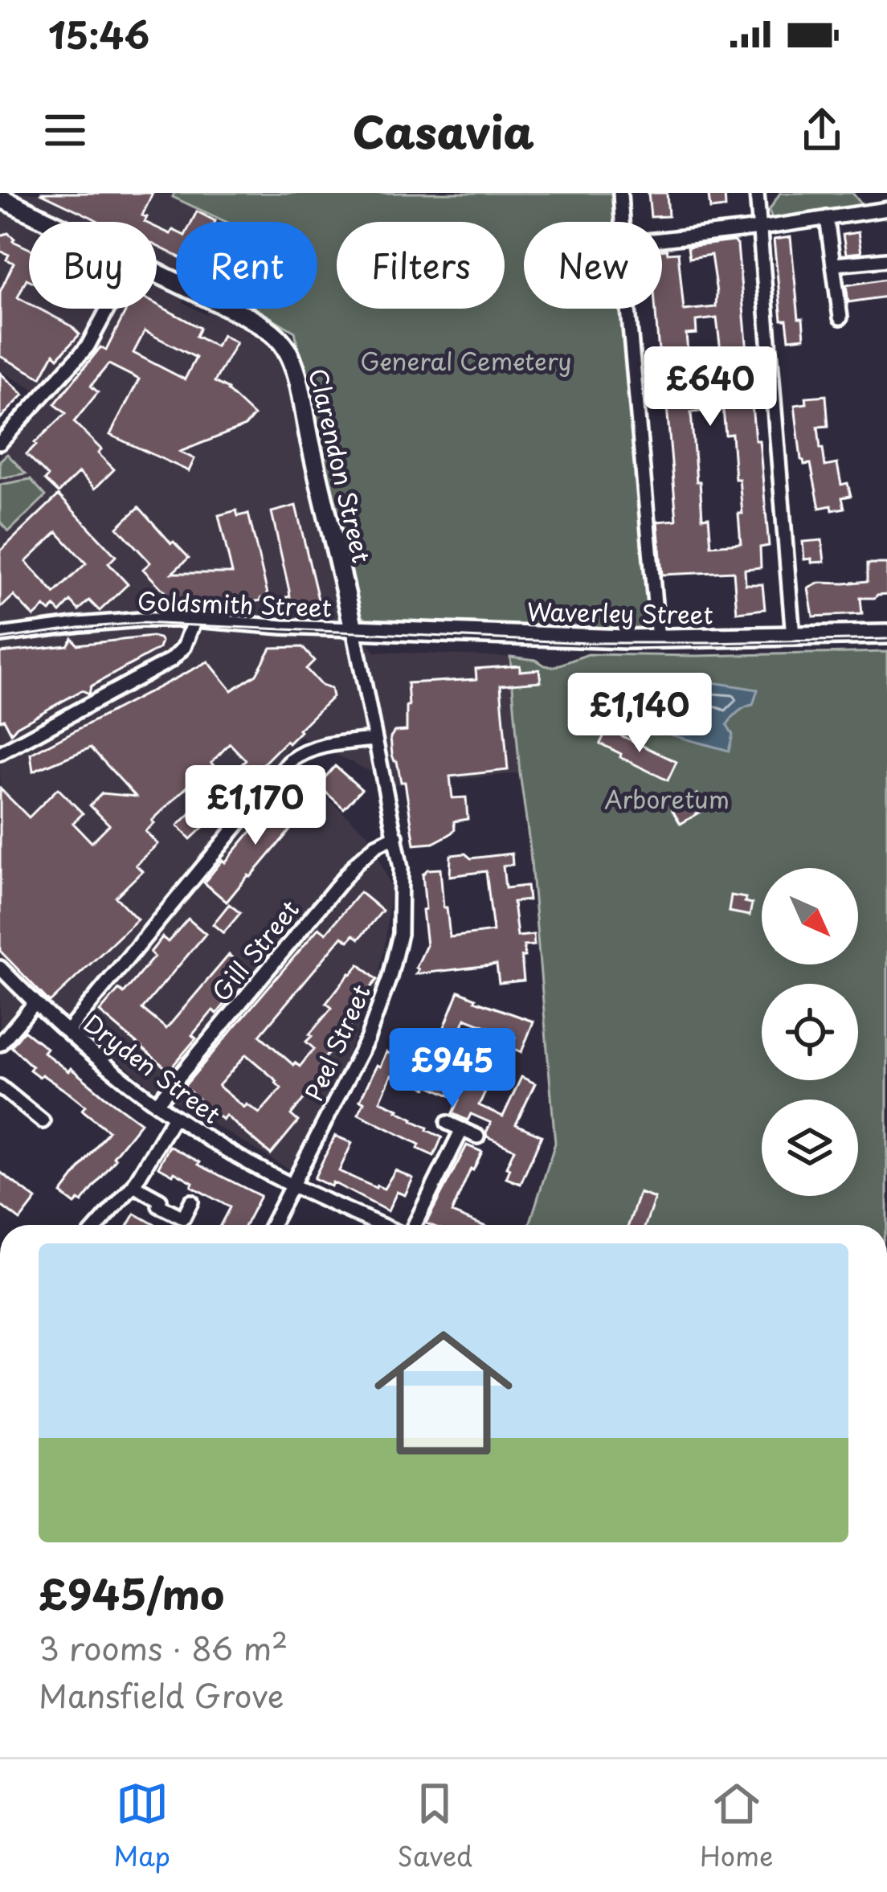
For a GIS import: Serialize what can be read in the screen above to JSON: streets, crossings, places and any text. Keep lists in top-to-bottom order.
{
  "streets": {
    "street": [
      "Clarendon Street",
      "Goldsmith Street",
      "Waverley Street",
      "Gill Street",
      "Peel Street",
      "Dryden Street"
    ]
  },
  "crossings": [
    ["Clarendon Street", "Goldsmith Street"],
    ["Clarendon Street", "Waverley Street"],
    ["Clarendon Street", "Peel Street"],
    ["Goldsmith Street", "Waverley Street"],
    ["Goldsmith Street", "Peel Street"],
    ["Waverley Street", "Peel Street"],
    ["Gill Street", "Peel Street"],
    ["Gill Street", "Dryden Street"],
    ["Peel Street", "Dryden Street"]
  ],
  "parks": ["General Cemetery", "Arboretum"],
  "north": "bottom right",
  "page": {
    "status": "15:46",
    "header": "Casavia",
    "chip": [
      "Buy",
      "Rent",
      "Filters",
      "New"
    ],
    "price": [
      "£640",
      "£1,140",
      "£1,170",
      "£945"
    ],
    "list": [
      {
        "name": "£945/mo",
        "note": "3 rooms · 86 m² · Mansfield Grove"
      }
    ],
    "tabs": ["Map", "Saved", "Home"]
  }
}
